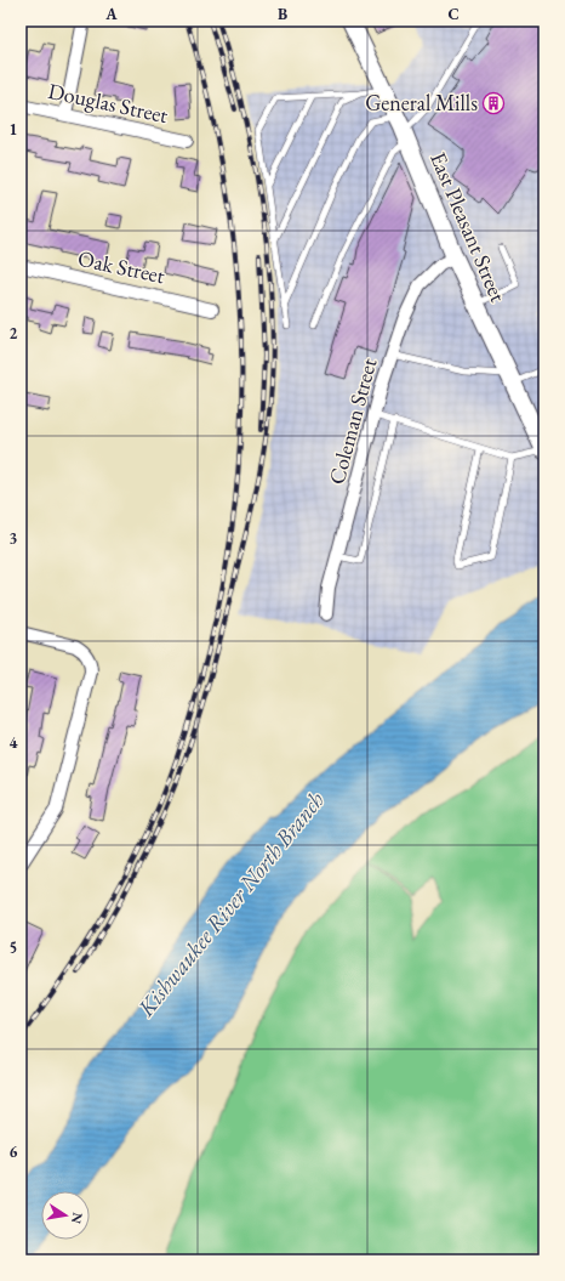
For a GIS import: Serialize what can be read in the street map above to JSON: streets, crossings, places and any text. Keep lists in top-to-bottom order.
{
  "streets": {
    "main road": ["East Pleasant Street"],
    "street": ["Douglas Street", "Oak Street", "Coleman Street"]
  },
  "crossings": [
    ["East Pleasant Street", "Coleman Street"]
  ],
  "water": ["Kishwaukee River North Branch"],
  "places": {
    "building": ["General Mills"]
  },
  "north": "right",
  "grid": {
    "columns": ["A", "B", "C"],
    "rows": [
      "1",
      "2",
      "3",
      "4",
      "5",
      "6"
    ]
  }
}
